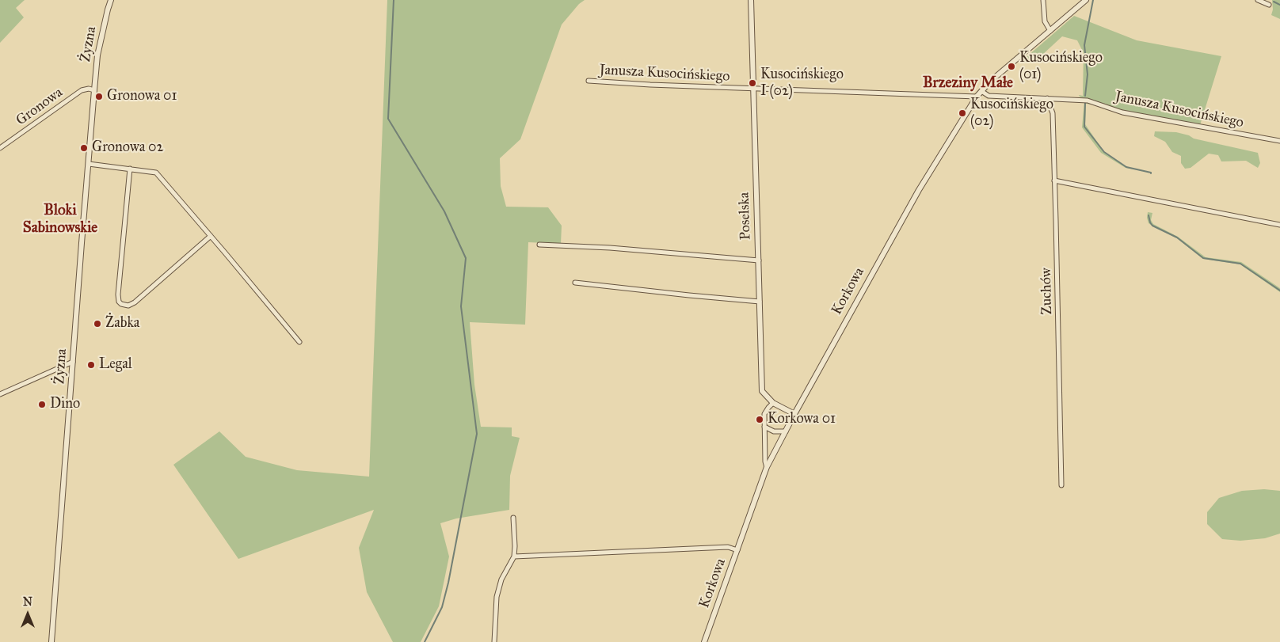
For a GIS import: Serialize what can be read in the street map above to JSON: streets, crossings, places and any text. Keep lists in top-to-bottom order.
{
  "streets": {
    "street": [
      "Żyzna",
      "Janusza Kusocińskiego",
      "Gronowa",
      "Poselska",
      "Korkowa",
      "Zuchów"
    ]
  },
  "crossings": [
    ["Żyzna", "Gronowa"],
    ["Janusza Kusocińskiego", "Poselska"],
    ["Janusza Kusocińskiego", "Korkowa"],
    ["Janusza Kusocińskiego", "Zuchów"],
    ["Poselska", "Korkowa"]
  ],
  "districts": ["Brzeziny Małe", "Bloki Sabinowskie"],
  "places": [
    "Kusocińskiego (01)",
    "Kusocińskiego I (02)",
    "Gronowa 01",
    "Kusocińskiego (02)",
    "Gronowa 02",
    "Żabka",
    "Legal",
    "Dino",
    "Korkowa 01"
  ],
  "north": "top"
}
